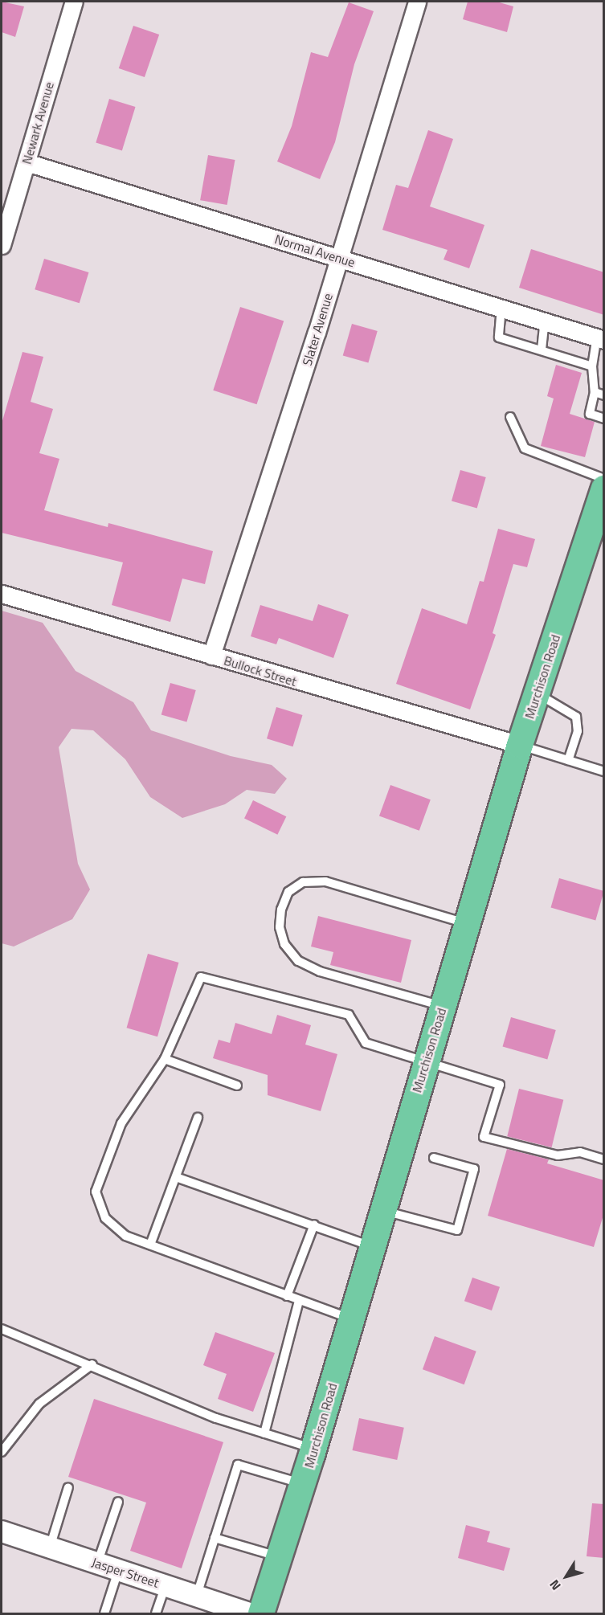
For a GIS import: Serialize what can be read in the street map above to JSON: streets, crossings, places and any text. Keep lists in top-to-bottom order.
{
  "streets": {
    "main road": ["Murchison Road"],
    "street": [
      "Newark Avenue",
      "Normal Avenue",
      "Slater Avenue",
      "Bullock Street",
      "Jasper Street"
    ]
  },
  "crossings": [
    ["Newark Avenue", "Normal Avenue"],
    ["Normal Avenue", "Slater Avenue"],
    ["Slater Avenue", "Bullock Street"],
    ["Bullock Street", "Murchison Road"]
  ],
  "north": "bottom left"
}
